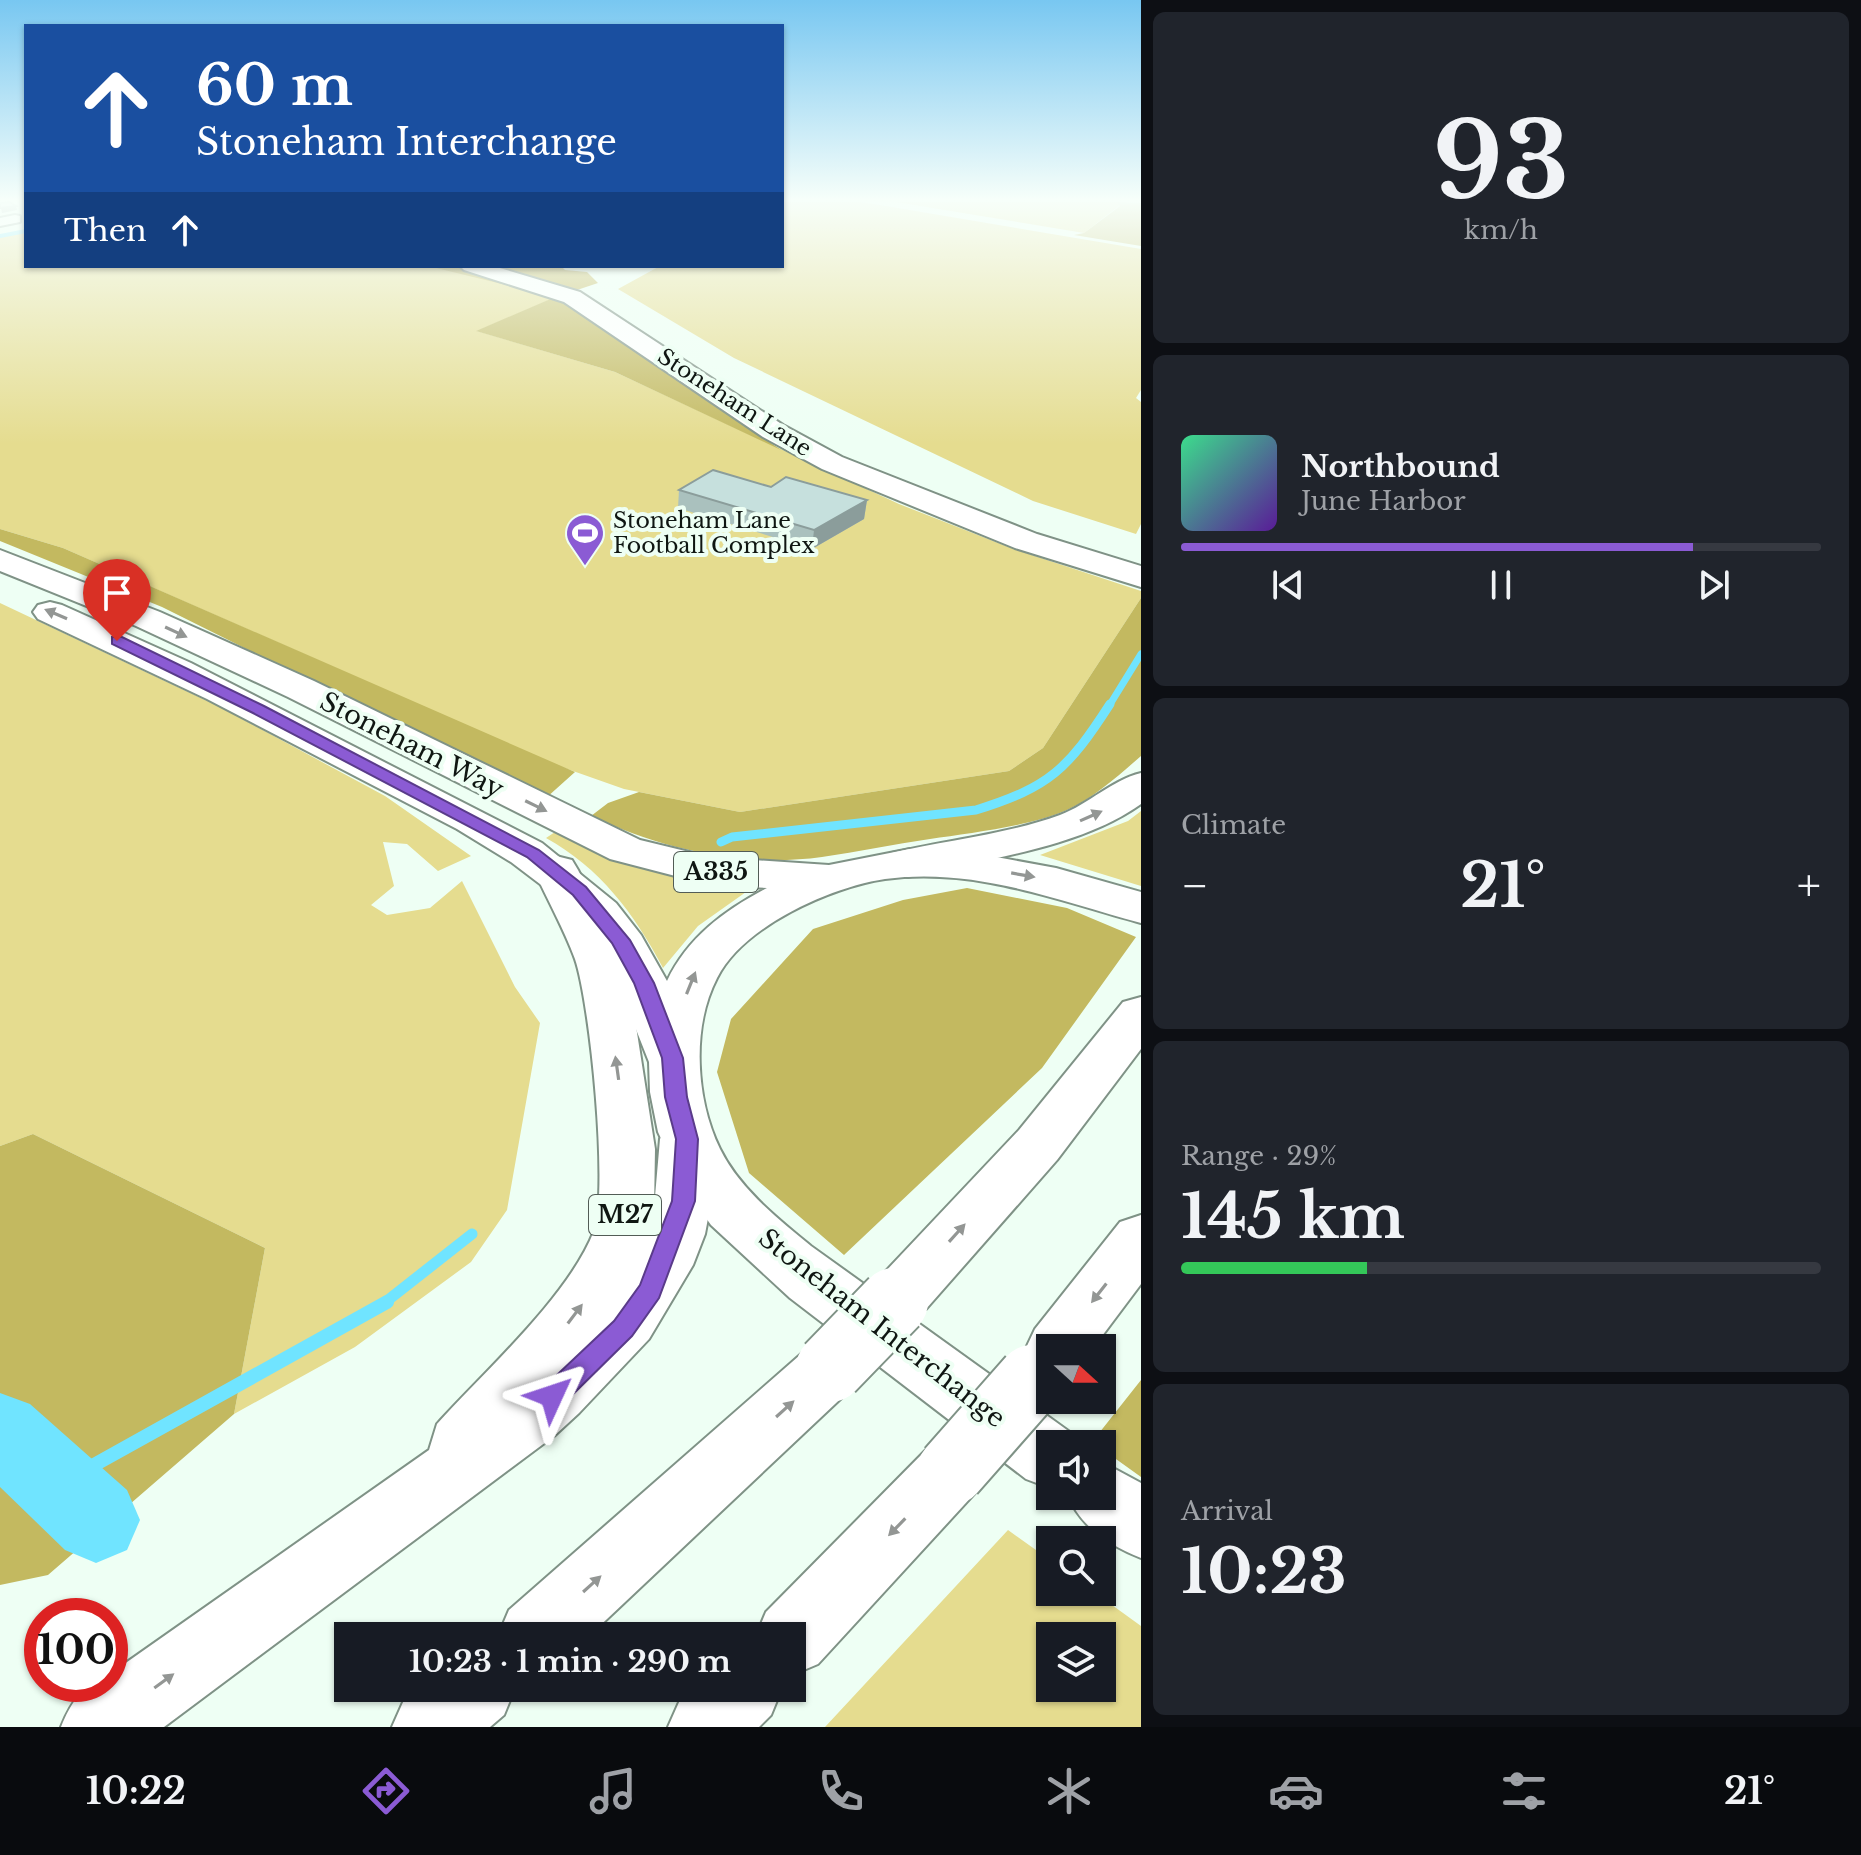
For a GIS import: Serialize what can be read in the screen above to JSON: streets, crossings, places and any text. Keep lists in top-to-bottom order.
{
  "streets": {
    "main road": [
      "Stoneham Lane",
      "Stoneham Way",
      "A335",
      "M27",
      "Stoneham Interchange"
    ]
  },
  "crossings": [
    ["Stoneham Way", "M27"],
    ["Stoneham Way", "Stoneham Interchange"],
    ["M27", "Stoneham Interchange"]
  ],
  "places": {
    "sports": ["Stoneham Lane Football Complex"]
  },
  "north": "right",
  "page": {
    "tile": [
      ["93", "km/h"],
      "Climate",
      ["Range · 29%", "145 km"],
      ["Arrival", "10:23"]
    ],
    "turn": ["60 m", "Stoneham Interchange"],
    "then": "Then",
    "song": ["Northbound", "June Harbor"],
    "heat": ["−", "21°", "+"],
    "limit": "100",
    "trip": "10:23 · 1 min · 290 m",
    "tabs": ["10:22", "21°"]
  }
}
